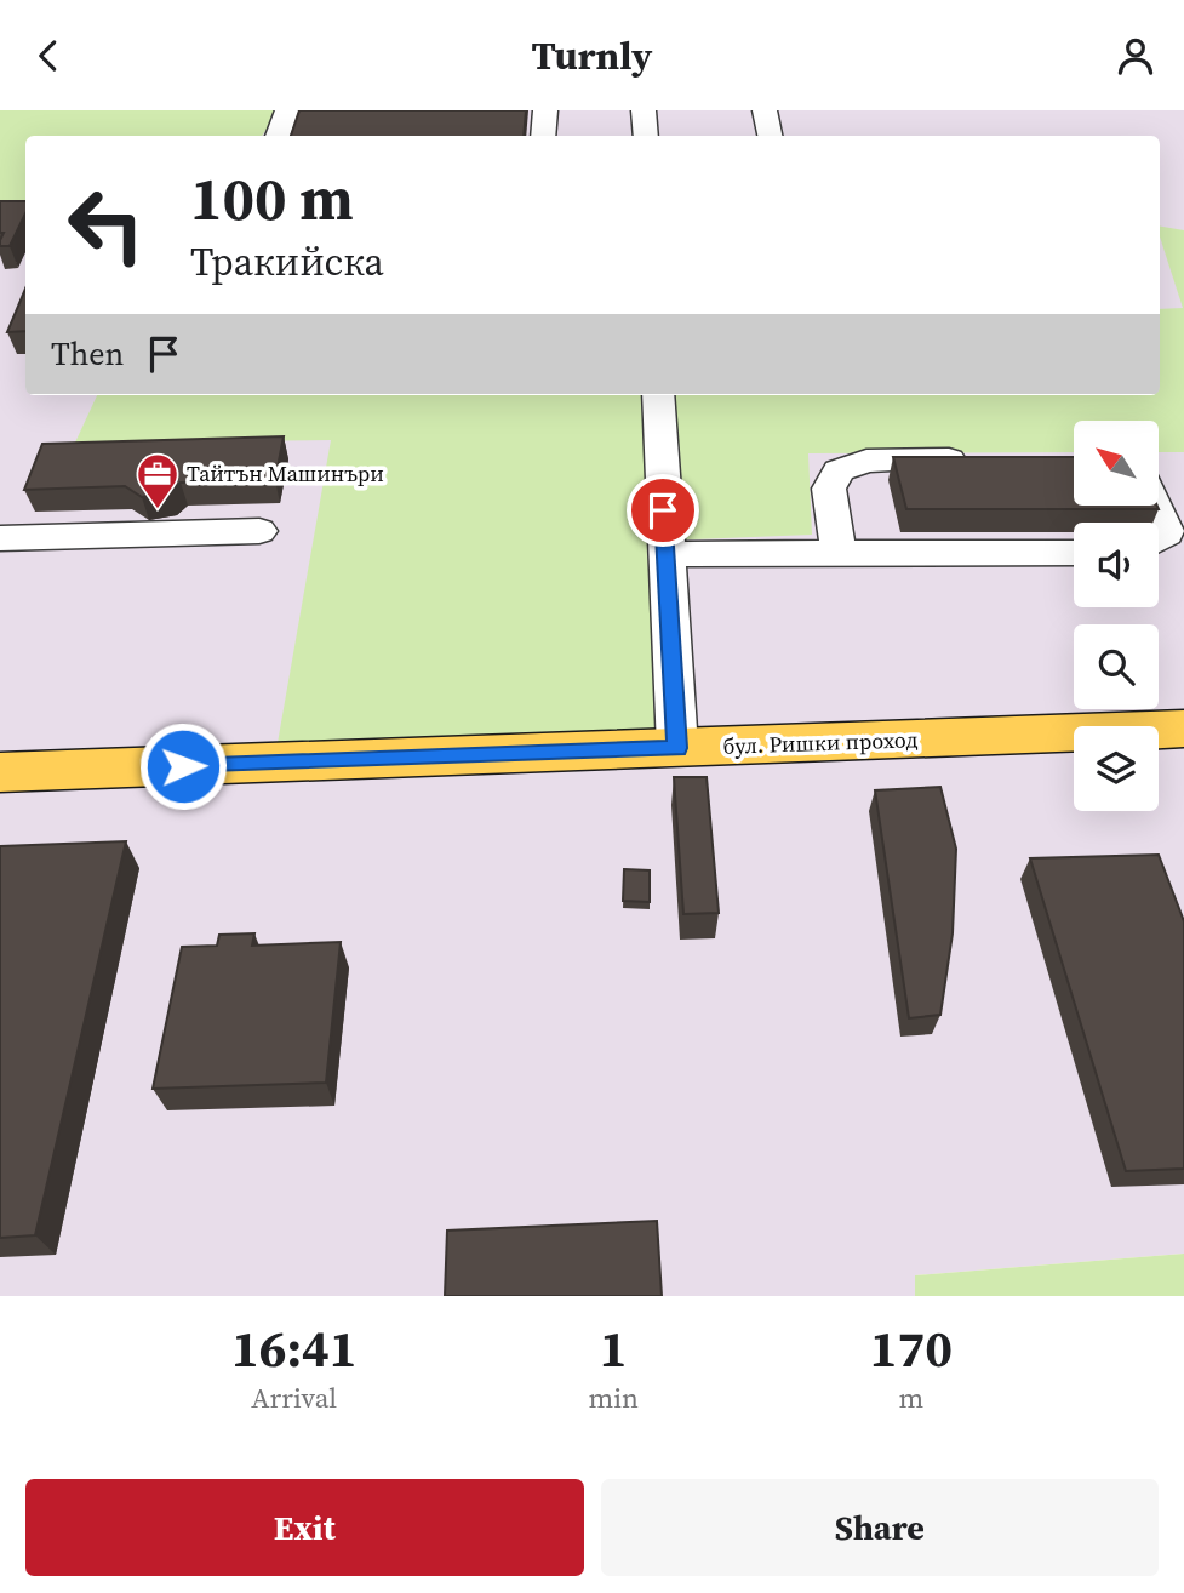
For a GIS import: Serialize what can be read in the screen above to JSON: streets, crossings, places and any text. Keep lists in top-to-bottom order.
{
  "streets": {
    "main road": ["бул. Ришки проход"]
  },
  "places": {
    "office": ["Тайтън Машинъри"]
  },
  "north": "top left",
  "page": {
    "header": "Turnly",
    "turn": ["100 m", "Тракийска"],
    "then": "Then",
    "eta": [
      "16:41",
      "Arrival",
      "1",
      "min",
      "170",
      "m"
    ],
    "buttons": ["Exit", "Share"]
  }
}
